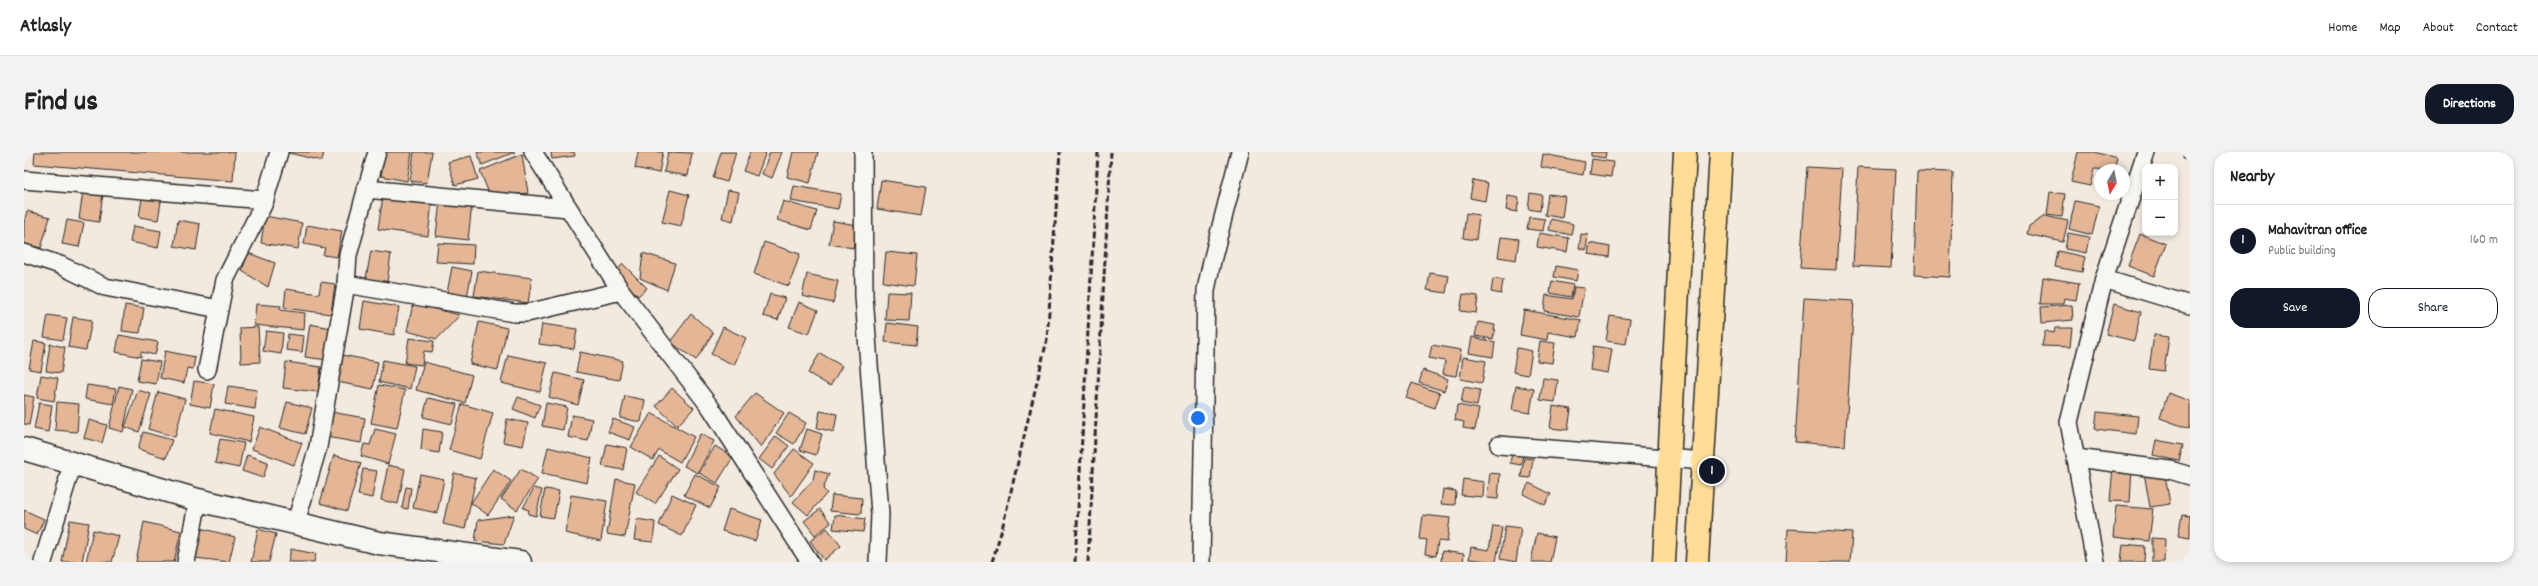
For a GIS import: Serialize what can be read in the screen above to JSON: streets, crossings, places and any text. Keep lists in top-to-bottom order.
{
  "north": "bottom",
  "page": {
    "header": "Atlasly",
    "nav": [
      "Home",
      "Map",
      "About",
      "Contact"
    ],
    "title": "Find us",
    "buttons": [
      "Directions",
      ["Save", "Share"]
    ],
    "heading": "Nearby",
    "map_buttons": ["+", "−"],
    "list": [
      {
        "mark": "1",
        "name": "Mahavitran office",
        "note": "Public building",
        "value": "160 m"
      }
    ],
    "pins": "1"
  }
}
